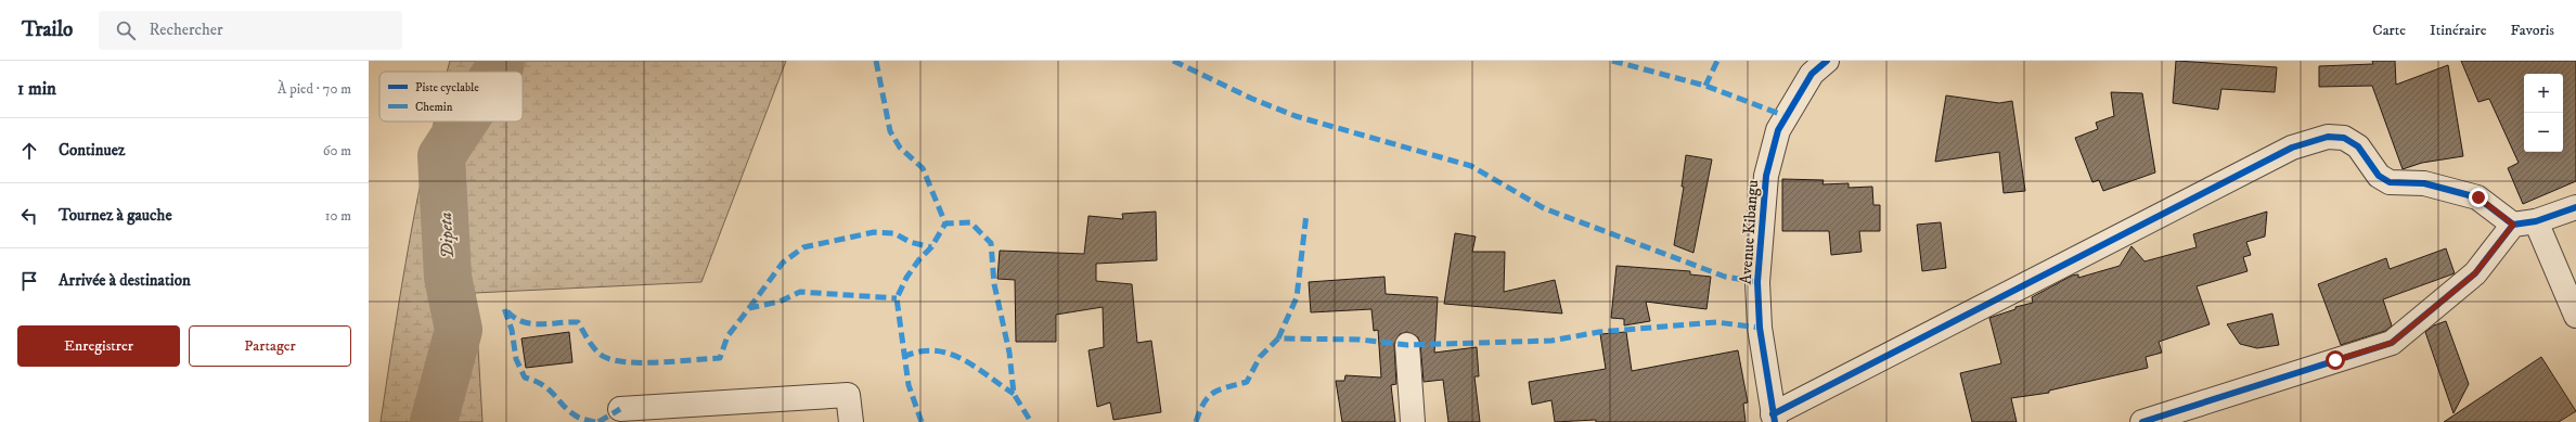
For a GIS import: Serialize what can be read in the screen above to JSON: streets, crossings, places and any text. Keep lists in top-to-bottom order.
{
  "streets": {
    "street": ["Avenue Kibangu"]
  },
  "water": ["Dipeta"],
  "legend": ["Piste cyclable", "Chemin"],
  "page": {
    "header": "Trailo",
    "search": "Rechercher",
    "nav": ["Carte", "Itinéraire", "Favoris"],
    "heading": ["1 min", "À pied · 70 m"],
    "map_buttons": ["+", "−"],
    "list": [
      ["Continuez", "60 m"],
      ["Tournez à gauche", "10 m"],
      "Arrivée à destination"
    ],
    "buttons": ["Enregistrer", "Partager"]
  }
}
